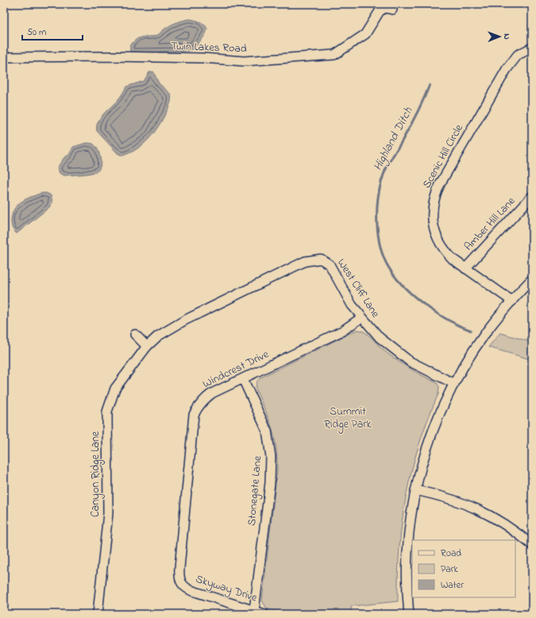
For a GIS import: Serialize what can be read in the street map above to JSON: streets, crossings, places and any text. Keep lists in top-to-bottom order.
{
  "streets": {
    "street": [
      "Twin Lakes Road",
      "Scenic Hill Circle",
      "Amber Hill Lane",
      "West Cliff Lane",
      "Windcrest Drive",
      "Canyon Ridge Lane",
      "Stonegate Lane",
      "Skyway Drive"
    ]
  },
  "crossings": [
    ["Scenic Hill Circle", "Amber Hill Lane"],
    ["West Cliff Lane", "Windcrest Drive"],
    ["West Cliff Lane", "Canyon Ridge Lane"],
    ["Windcrest Drive", "Stonegate Lane"],
    ["Windcrest Drive", "Skyway Drive"],
    ["Stonegate Lane", "Skyway Drive"]
  ],
  "water": ["Highland Ditch"],
  "parks": ["Summit Ridge Park"],
  "legend": ["Road", "Park", "Water"],
  "scale_bar": "50 m",
  "north": "right"
}
